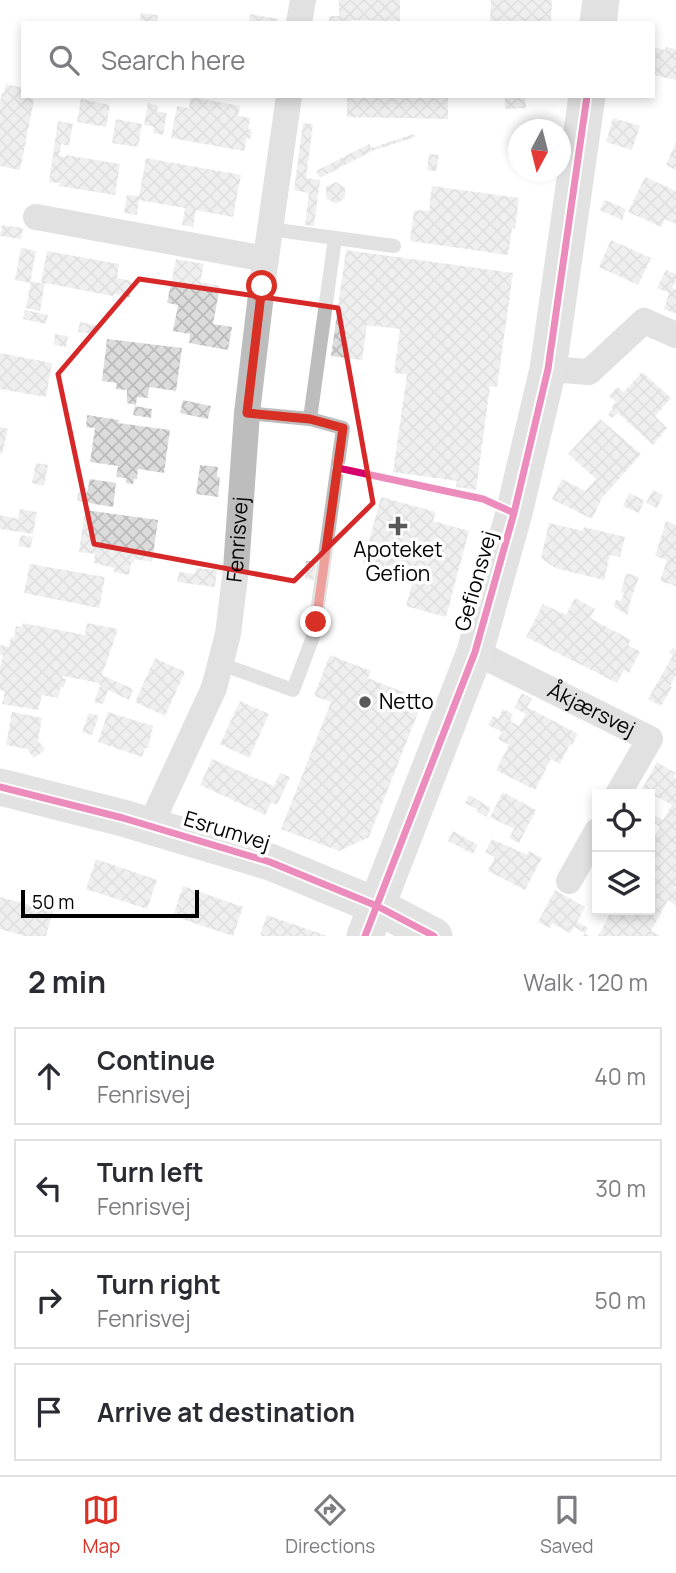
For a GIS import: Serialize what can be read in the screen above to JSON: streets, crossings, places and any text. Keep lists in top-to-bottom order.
{
  "streets": {
    "main road": ["Gefionsvej", "Esrumvej"],
    "street": ["Fenrisvej", "Åkjærsvej"]
  },
  "crossings": [
    ["Fenrisvej", "Esrumvej"],
    ["Gefionsvej", "Åkjærsvej"],
    ["Gefionsvej", "Esrumvej"]
  ],
  "places": {
    "health": ["Apoteket Gefion"],
    "other": ["Netto"]
  },
  "scale_bar": "50 m",
  "north": "bottom",
  "page": {
    "search": "Search here",
    "scale": "50 m",
    "heading": ["2 min", "Walk · 120 m"],
    "list": [
      ["Continue", "Fenrisvej", "40 m"],
      ["Turn left", "Fenrisvej", "30 m"],
      ["Turn right", "Fenrisvej", "50 m"],
      "Arrive at destination"
    ],
    "nav": ["Map", "Directions", "Saved"]
  }
}
